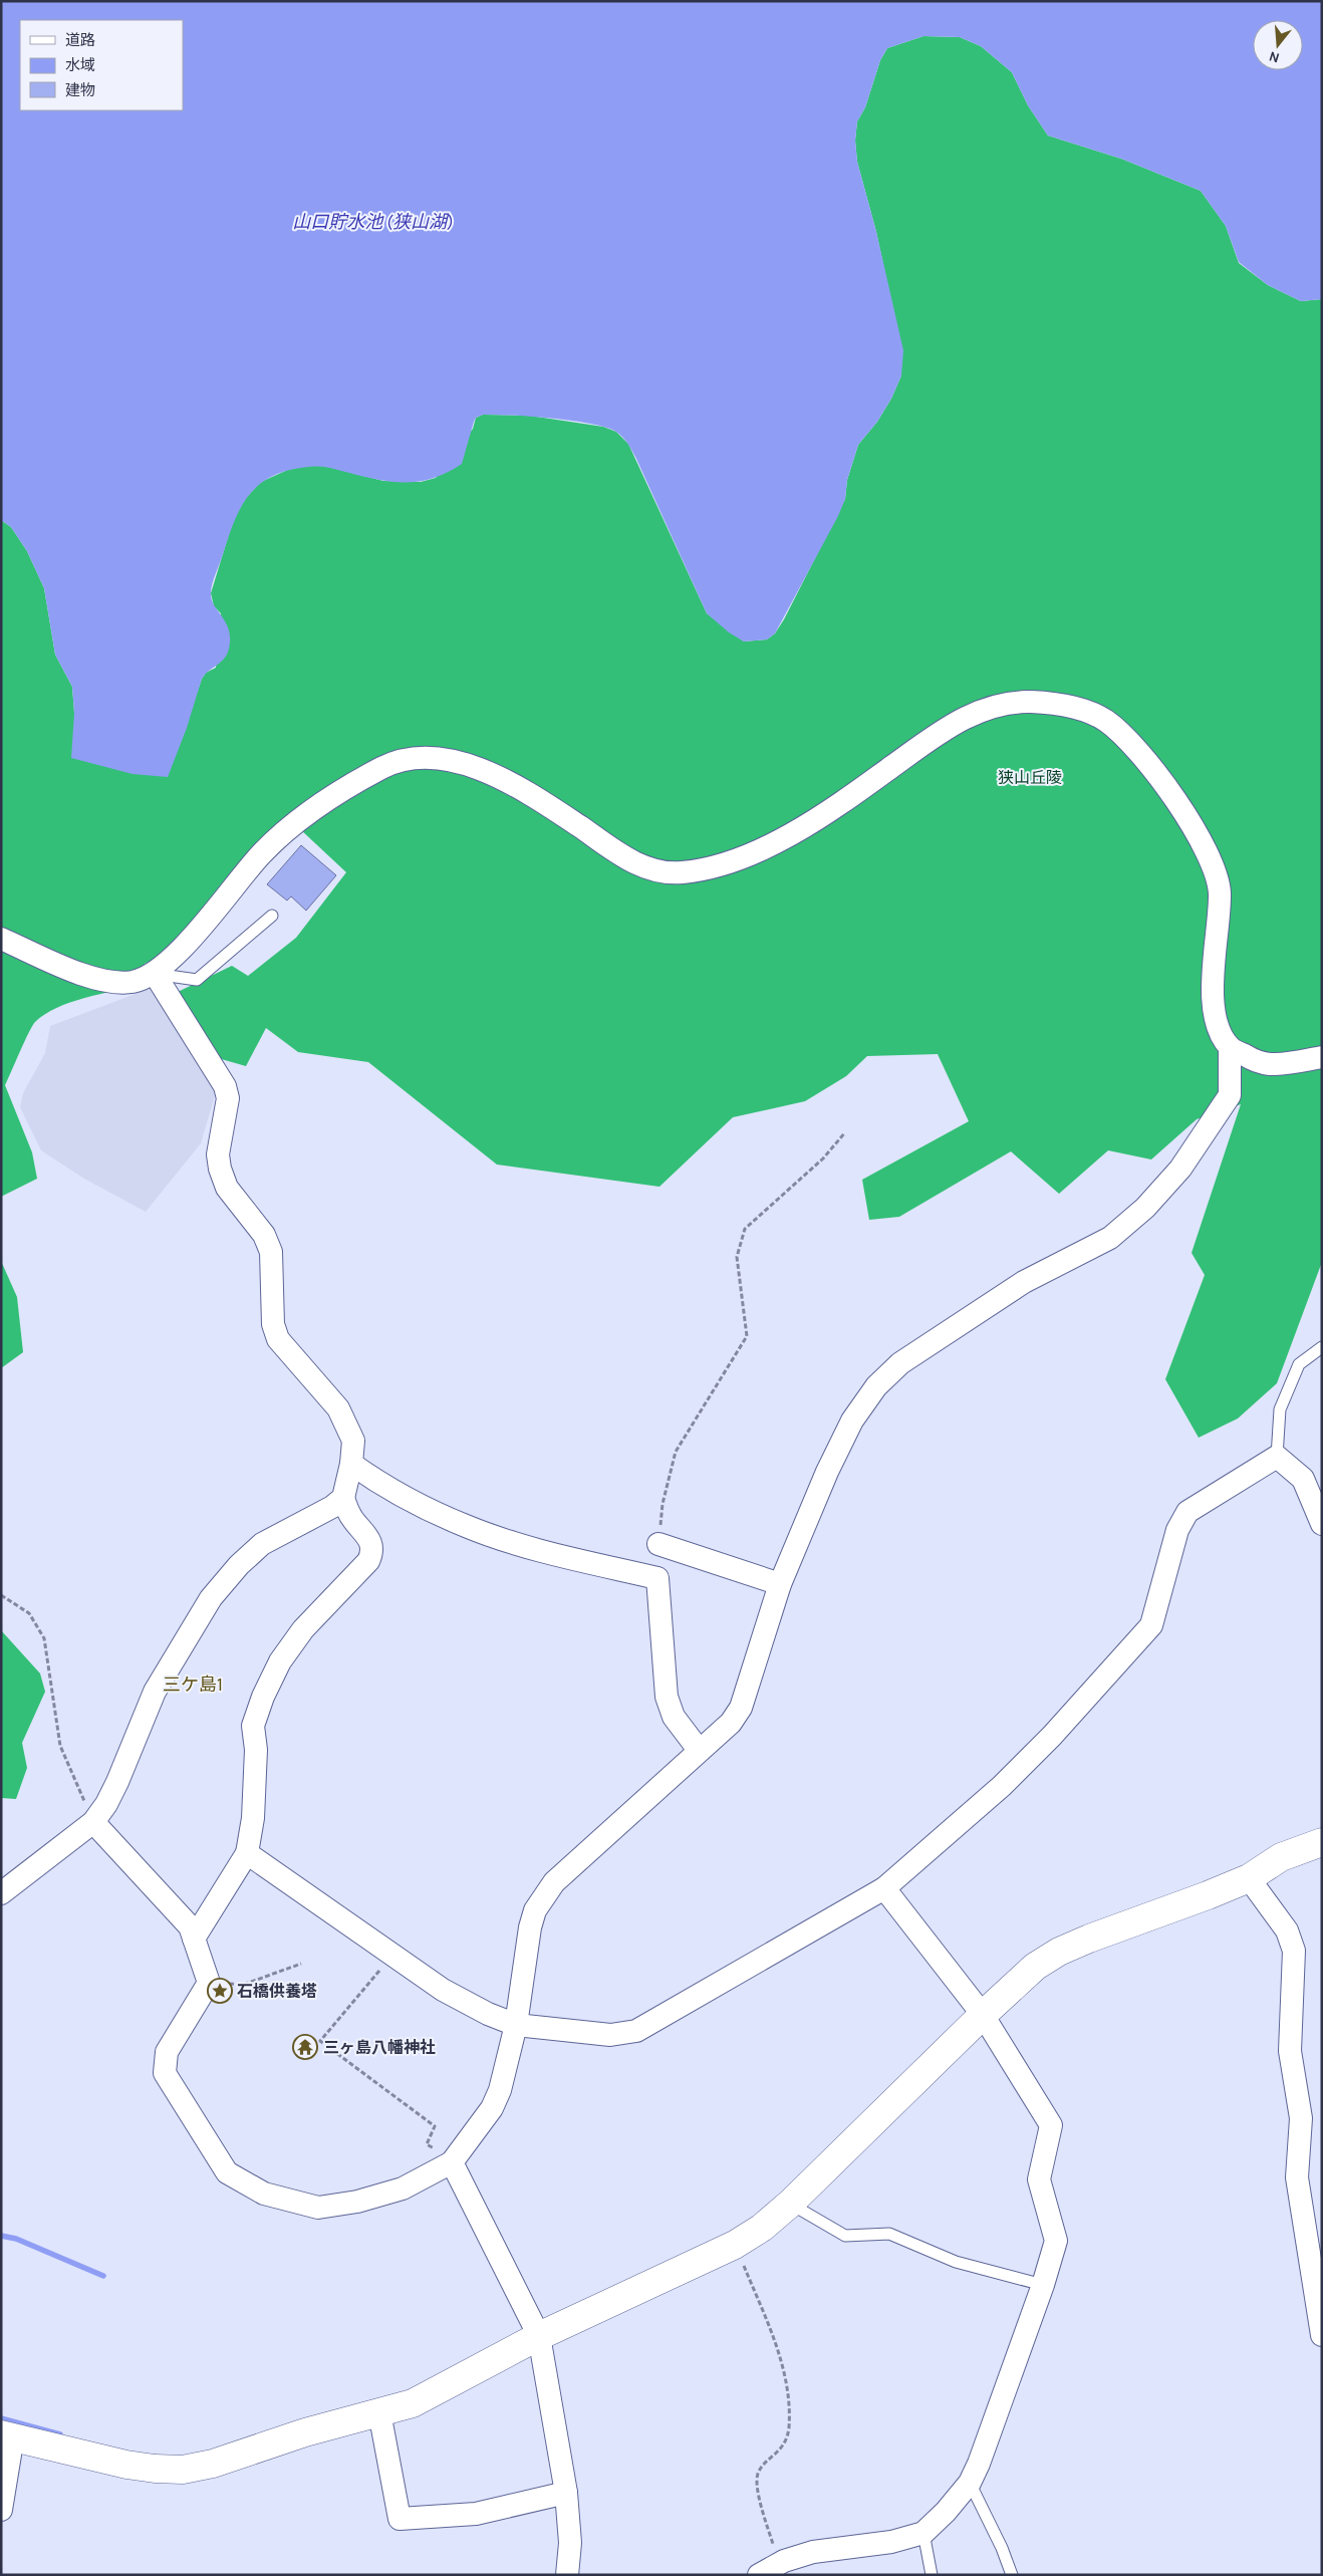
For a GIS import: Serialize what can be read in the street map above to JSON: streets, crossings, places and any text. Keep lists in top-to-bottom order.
{
  "districts": ["三ケ島1"],
  "water": ["山口貯水池 (狭山湖)"],
  "parks": ["狭山丘陵"],
  "places": {
    "place": ["石橋供養塔"],
    "temple": ["三ヶ島八幡神社"]
  },
  "legend": ["道路", "水域", "建物"],
  "north": "bottom"
}
